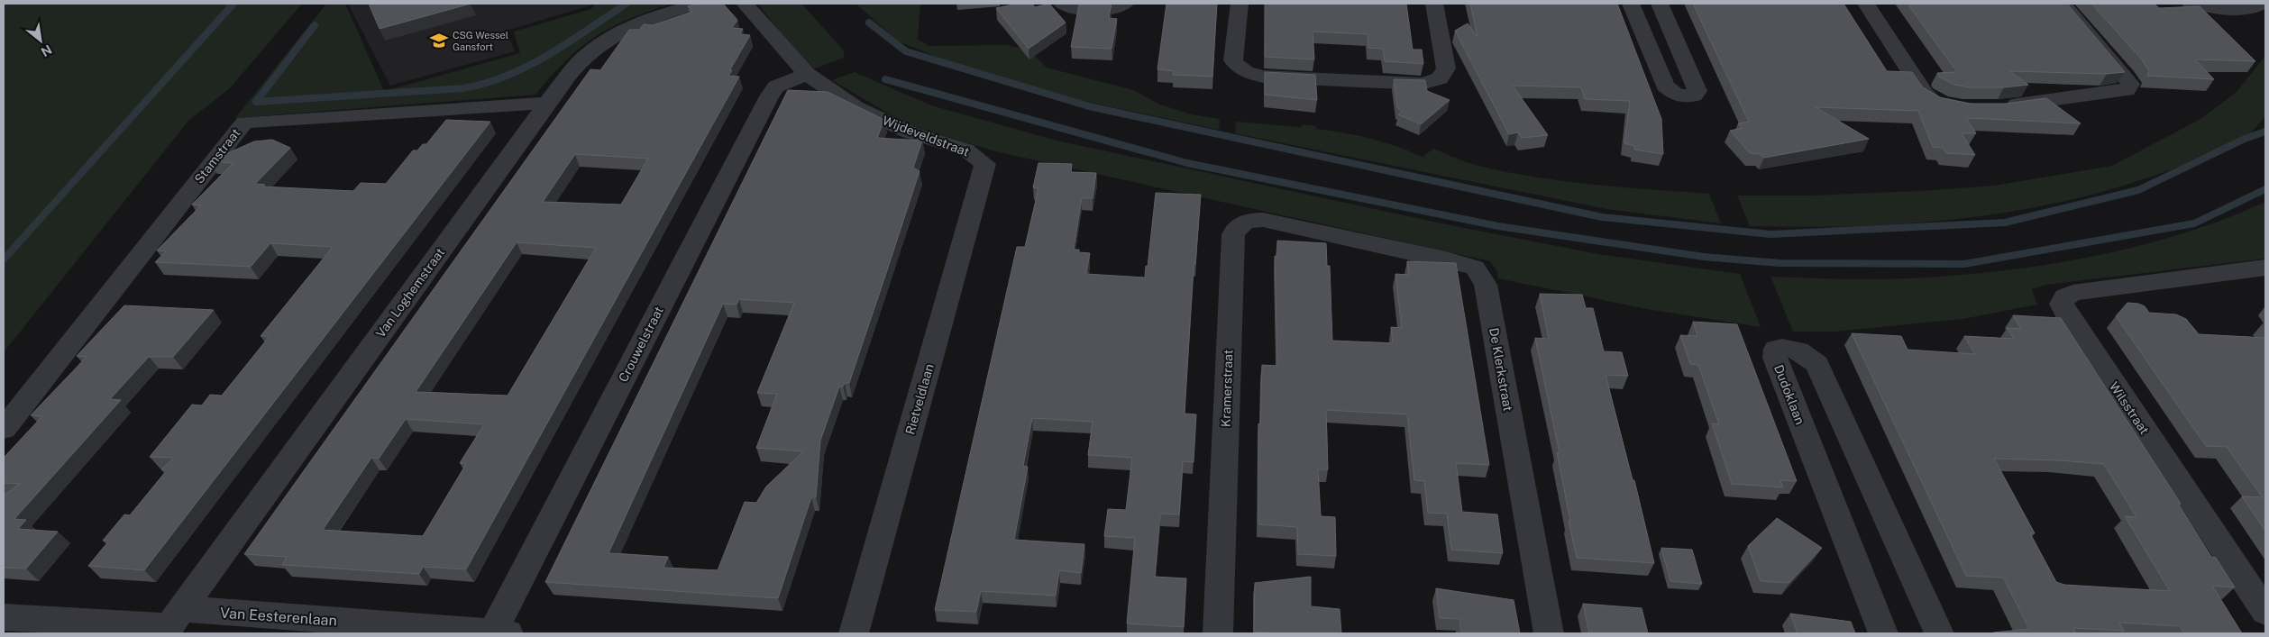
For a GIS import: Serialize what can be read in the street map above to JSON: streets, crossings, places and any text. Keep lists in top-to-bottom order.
{
  "streets": {
    "street": [
      "Wijdeveldstraat",
      "Stamstraat",
      "Van Loghemstraat",
      "Crouwelstraat",
      "De Klerkstraat",
      "Kramerstraat",
      "Dudoklaan",
      "Rietveldlaan",
      "Wilsstraat",
      "Van Eesterenlaan"
    ]
  },
  "crossings": [
    ["Wijdeveldstraat", "Crouwelstraat"],
    ["Wijdeveldstraat", "Rietveldlaan"],
    ["Stamstraat", "Van Loghemstraat"],
    ["Van Loghemstraat", "Van Eesterenlaan"],
    ["Crouwelstraat", "Van Eesterenlaan"],
    ["De Klerkstraat", "Kramerstraat"]
  ],
  "places": {
    "school or university": ["CSG Wessel Gansfort"]
  },
  "north": "bottom right"
}
